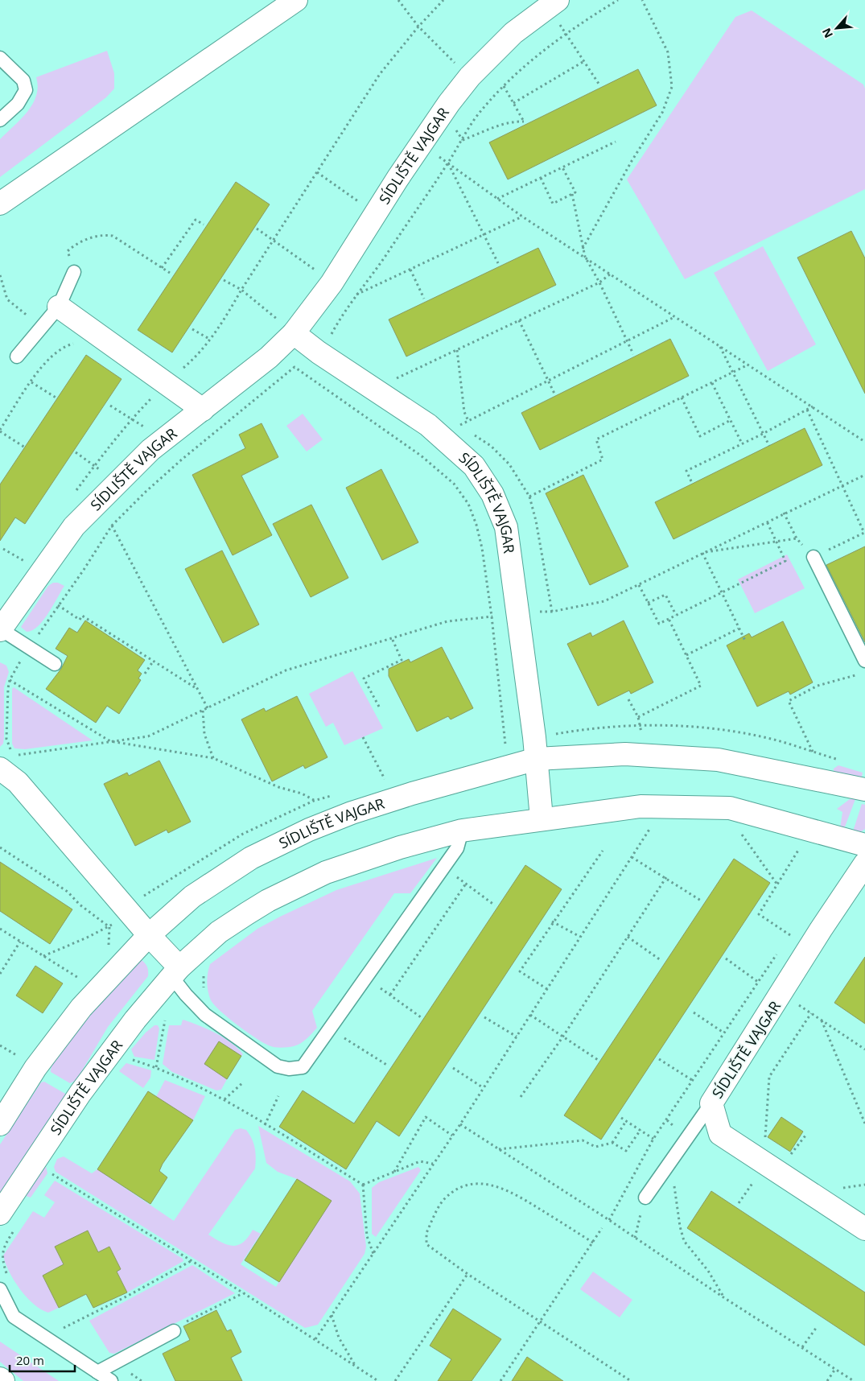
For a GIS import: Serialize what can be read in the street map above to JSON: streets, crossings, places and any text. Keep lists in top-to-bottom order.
{
  "streets": {
    "street": ["SÍDLIŠTĚ VAJGAR"]
  },
  "scale_bar": "20 m",
  "north": "bottom left"
}
